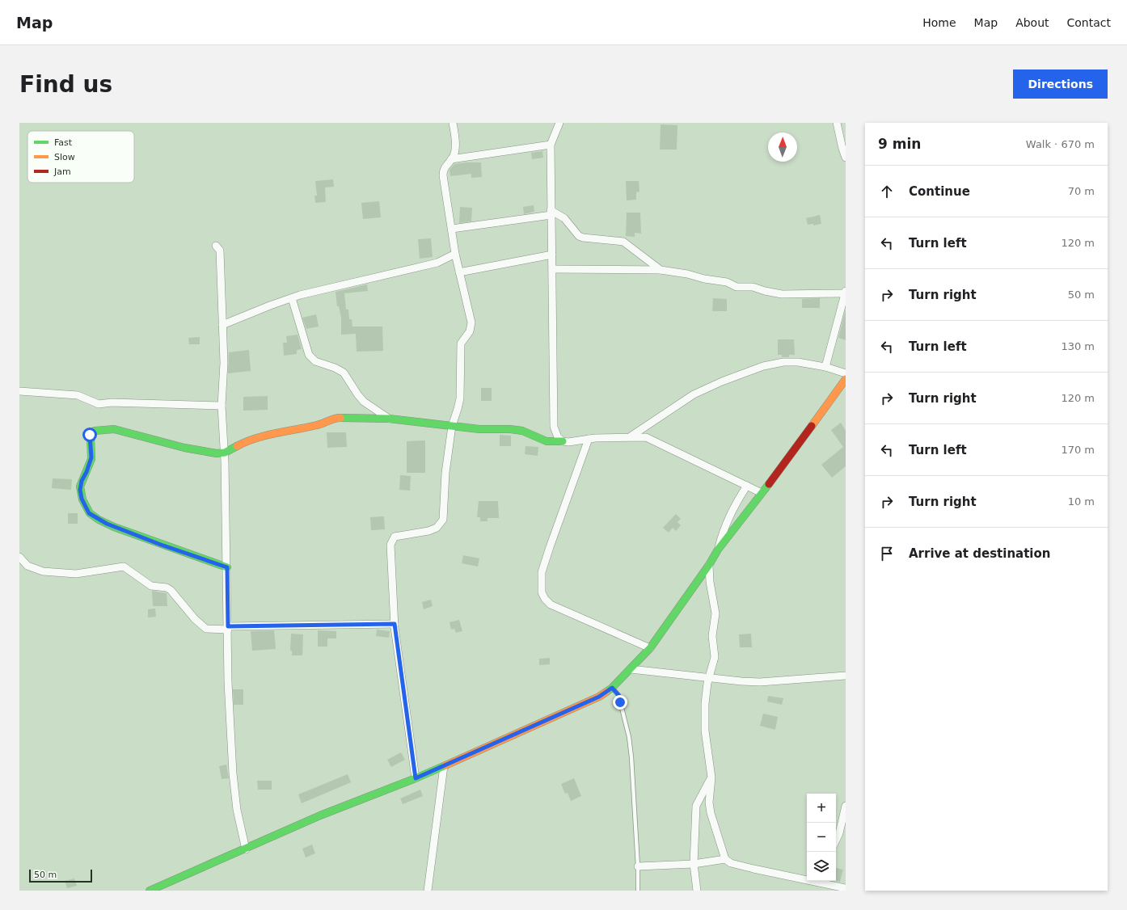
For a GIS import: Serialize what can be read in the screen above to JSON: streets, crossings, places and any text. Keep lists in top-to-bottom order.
{
  "legend": ["Fast", "Slow", "Jam"],
  "scale_bar": "50 m",
  "north": "top",
  "page": {
    "header": "Map",
    "nav": [
      "Home",
      "Map",
      "About",
      "Contact"
    ],
    "buttons": "Directions",
    "title": "Find us",
    "heading": ["9 min", "Walk · 670 m"],
    "list": [
      ["Continue", "70 m"],
      ["Turn left", "120 m"],
      ["Turn right", "50 m"],
      ["Turn left", "130 m"],
      ["Turn right", "120 m"],
      ["Turn left", "170 m"],
      ["Turn right", "10 m"],
      "Arrive at destination"
    ],
    "map_buttons": ["+", "−"],
    "scale": "50 m"
  }
}
